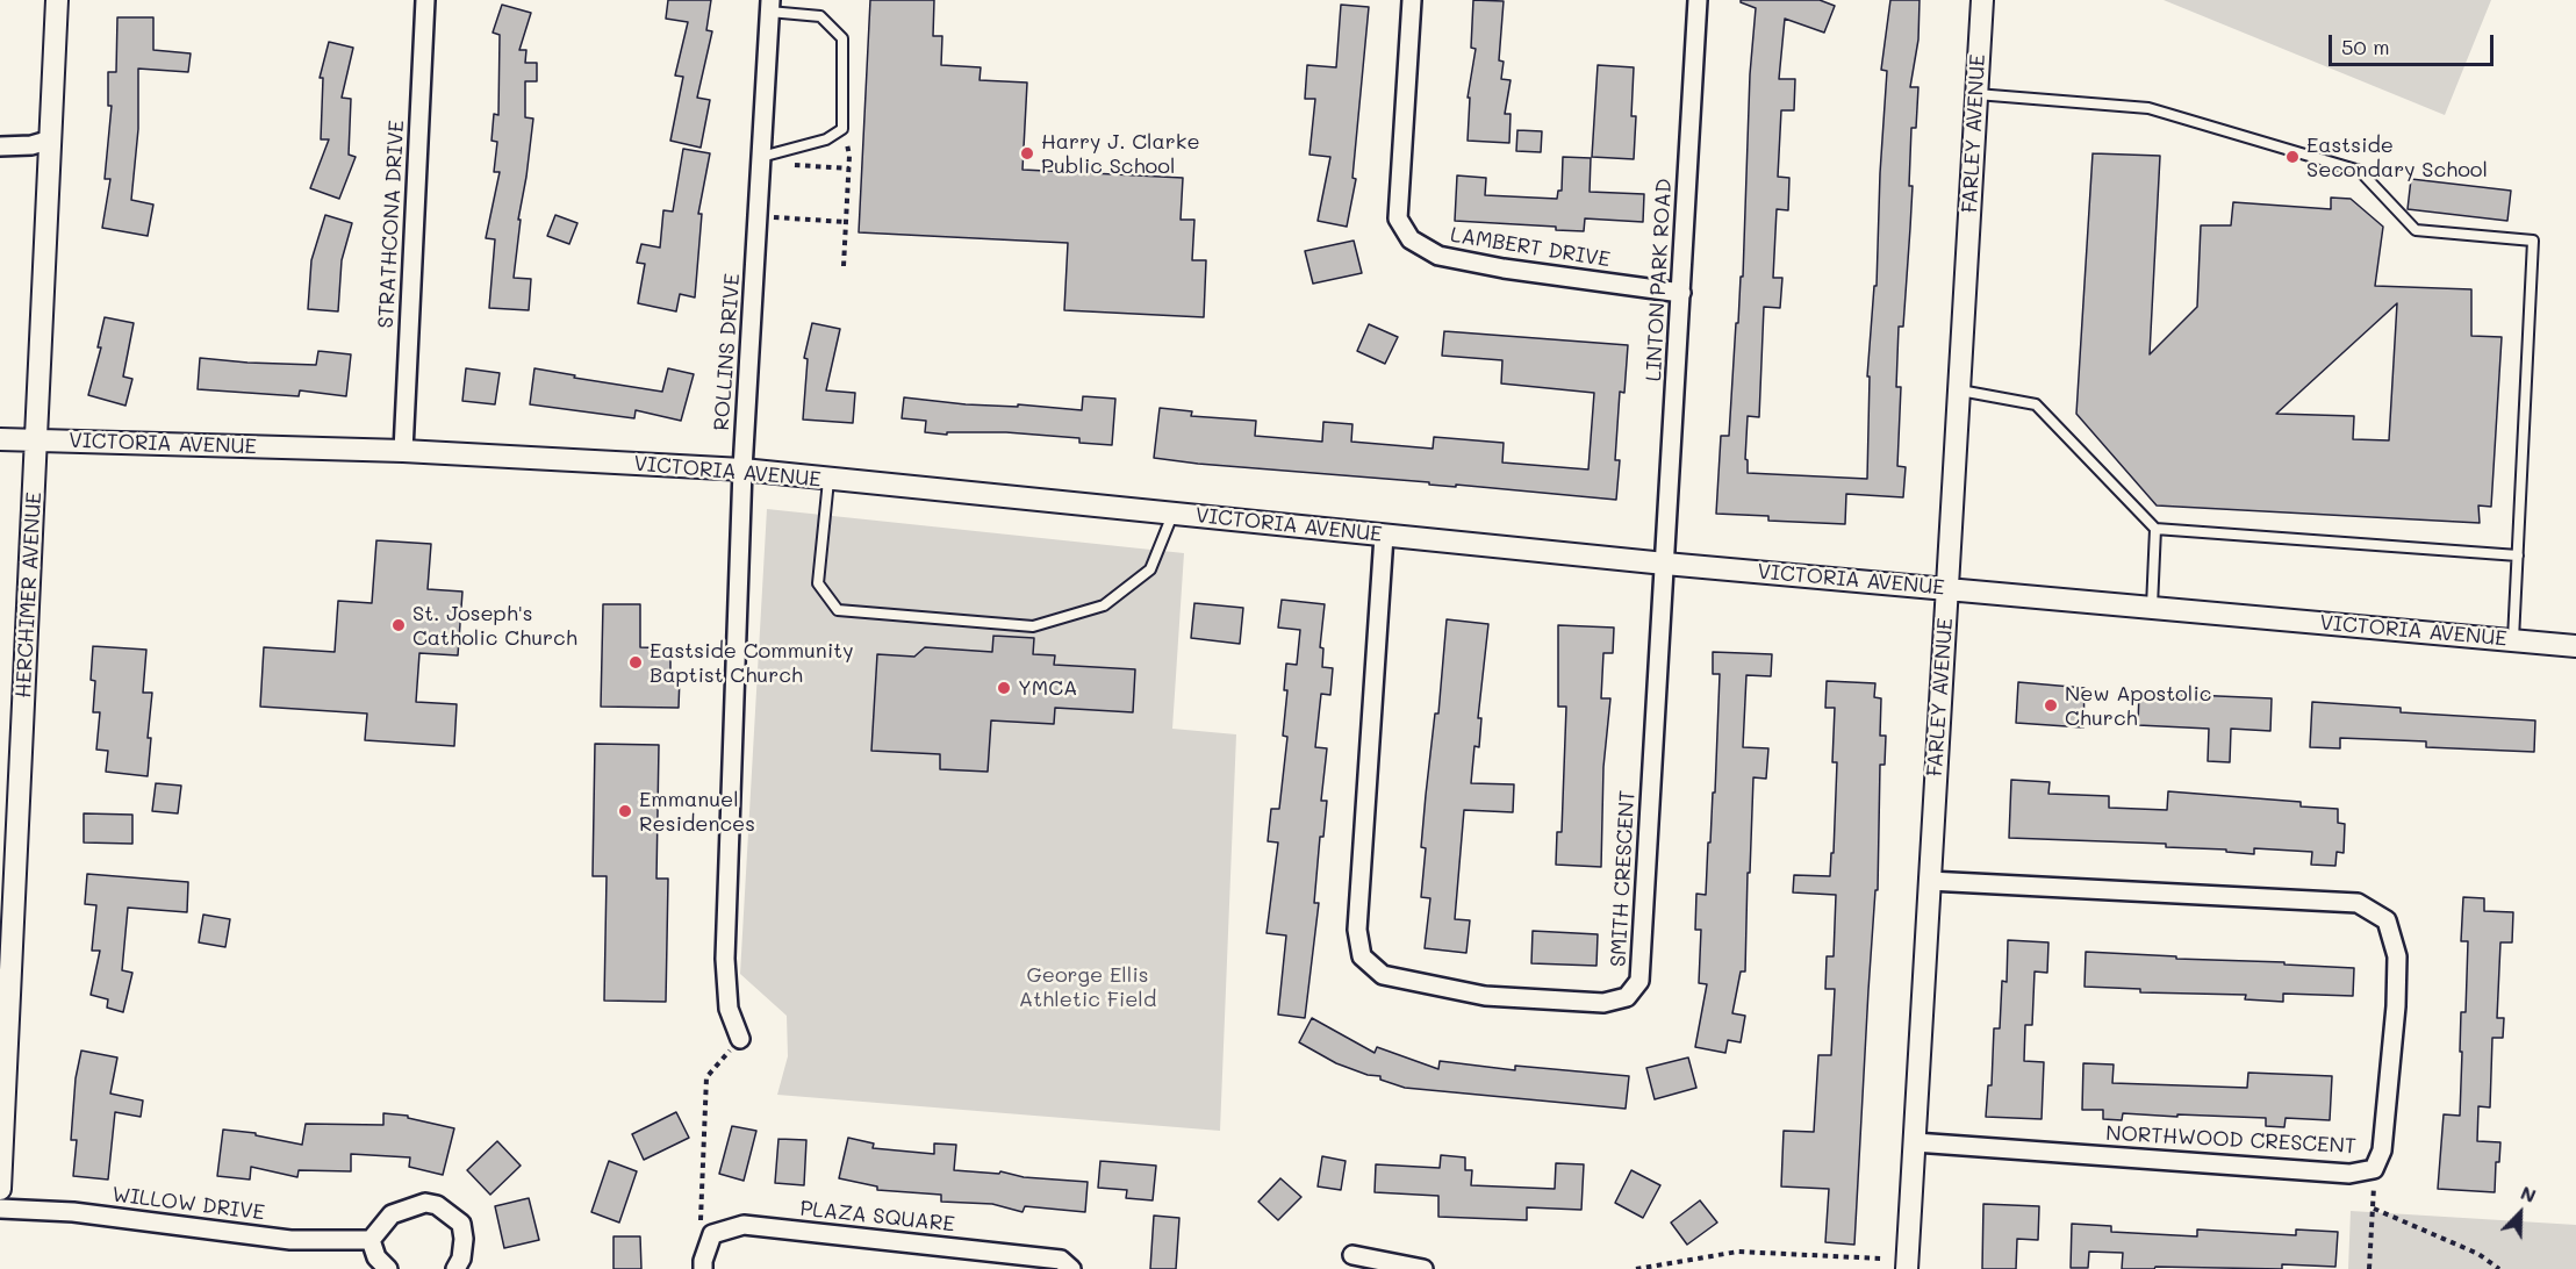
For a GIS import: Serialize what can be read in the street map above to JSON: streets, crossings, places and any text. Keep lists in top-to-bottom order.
{
  "streets": {
    "street": [
      "FARLEY AVENUE",
      "STRATHCONA DRIVE",
      "LAMBERT DRIVE",
      "LINTON PARK ROAD",
      "ROLLINS DRIVE",
      "VICTORIA AVENUE",
      "HERCHIMER AVENUE",
      "SMITH CRESCENT",
      "NORTHWOOD CRESCENT",
      "WILLOW DRIVE",
      "PLAZA SQUARE"
    ]
  },
  "crossings": [
    ["FARLEY AVENUE", "VICTORIA AVENUE"],
    ["FARLEY AVENUE", "NORTHWOOD CRESCENT"],
    ["STRATHCONA DRIVE", "VICTORIA AVENUE"],
    ["LAMBERT DRIVE", "LINTON PARK ROAD"],
    ["LINTON PARK ROAD", "VICTORIA AVENUE"],
    ["LINTON PARK ROAD", "SMITH CRESCENT"],
    ["ROLLINS DRIVE", "VICTORIA AVENUE"],
    ["VICTORIA AVENUE", "HERCHIMER AVENUE"],
    ["VICTORIA AVENUE", "SMITH CRESCENT"]
  ],
  "parks": ["George Ellis Athletic Field"],
  "places": [
    "Harry J. Clarke Public School",
    "Eastside Secondary School",
    "St. Joseph's Catholic Church",
    "Eastside Community Baptist Church",
    "YMCA",
    "New Apostolic Church",
    "Emmanuel Residences"
  ],
  "scale_bar": "50 m",
  "north": "top right"
}
